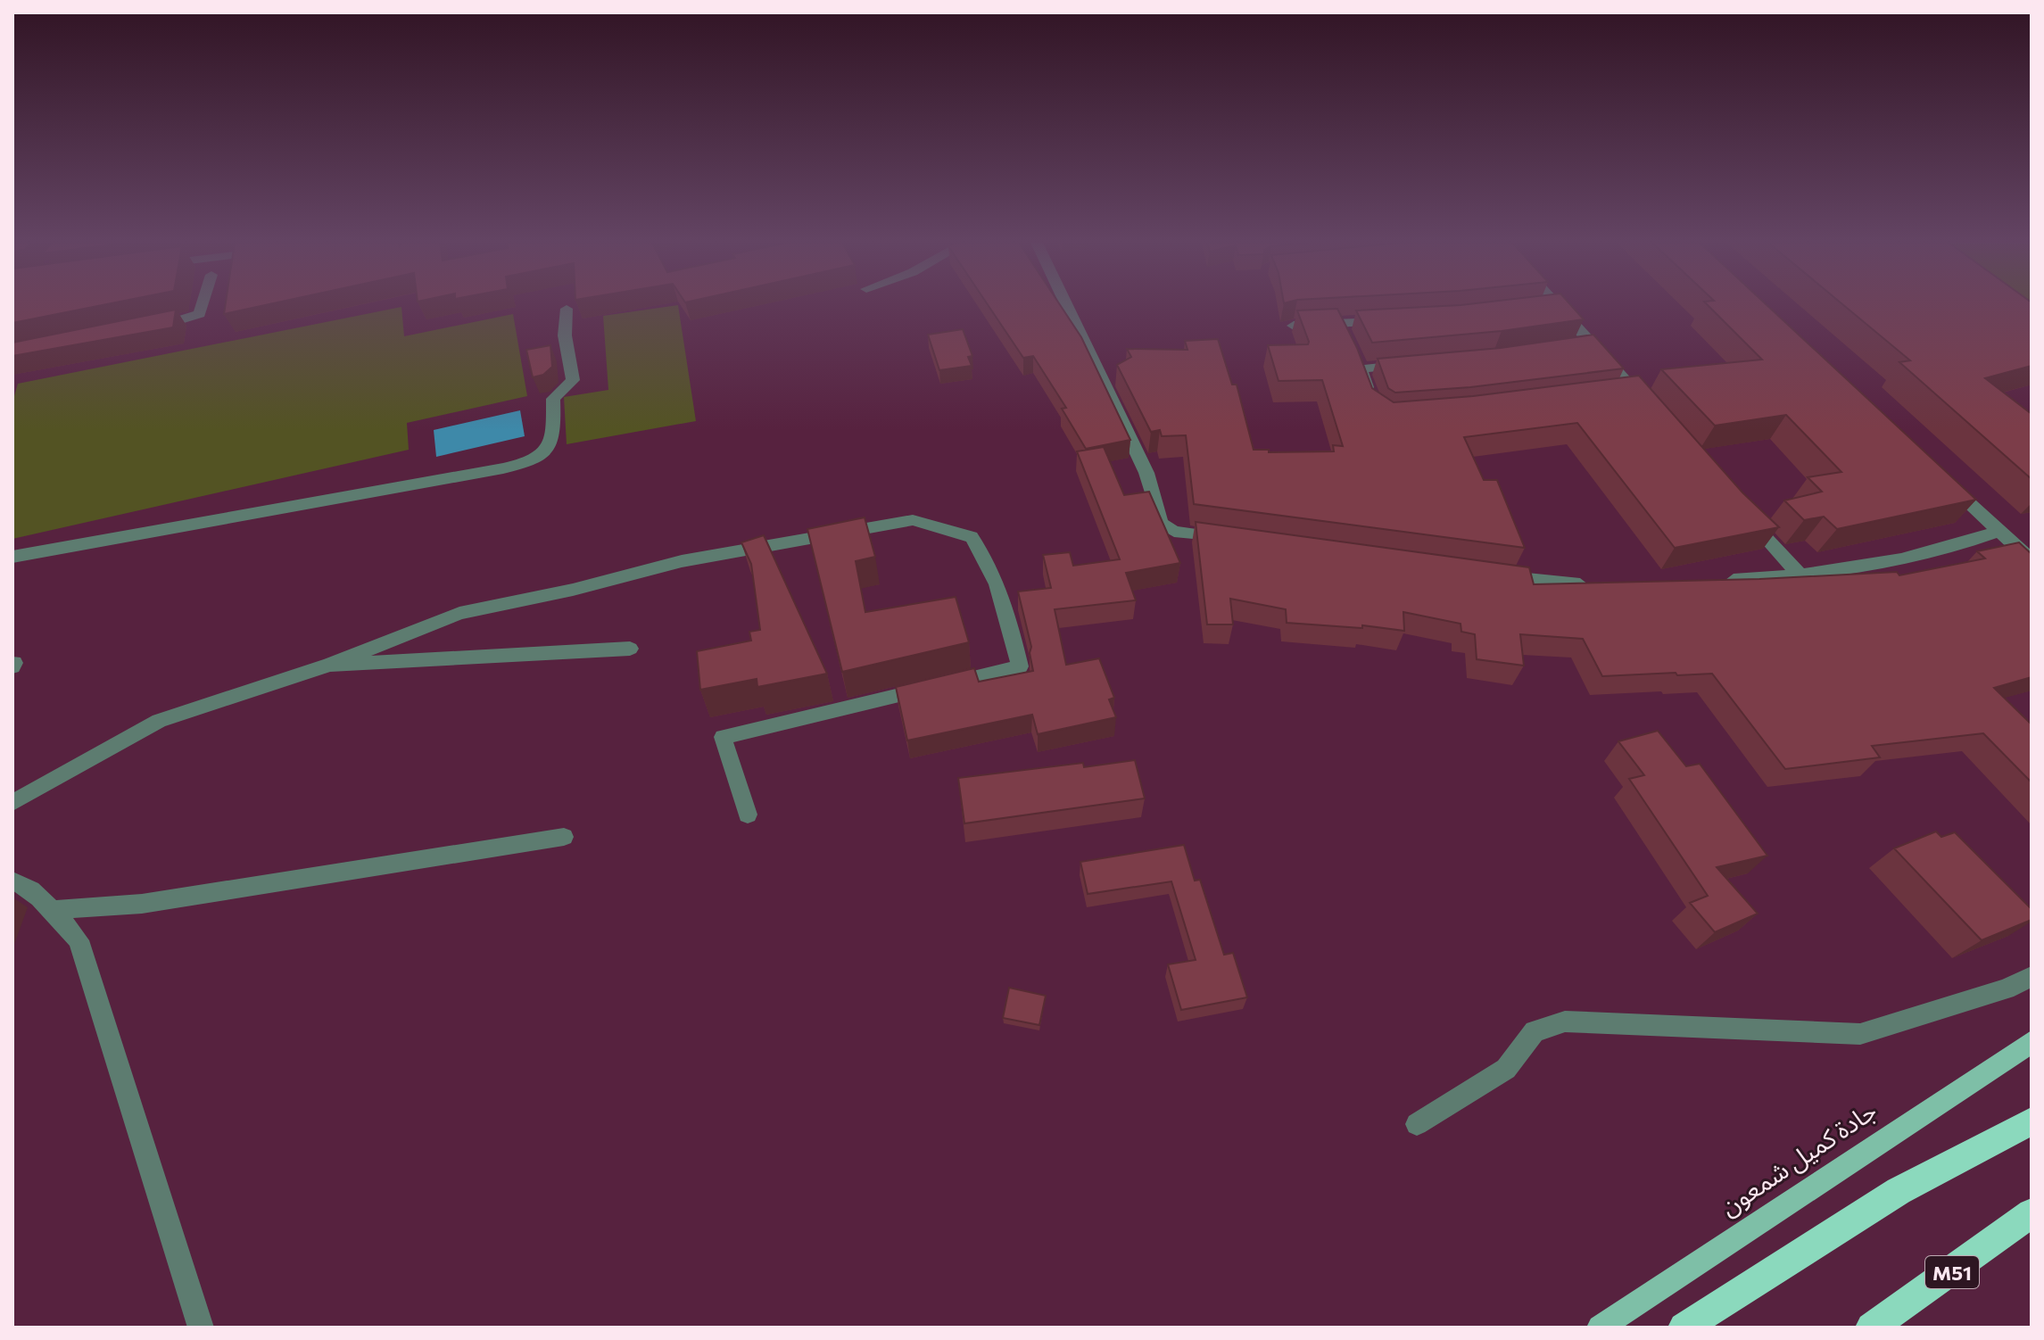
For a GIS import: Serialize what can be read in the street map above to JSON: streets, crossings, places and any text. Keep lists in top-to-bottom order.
{
  "streets": {
    "highway": ["M51"],
    "main road": ["جادة كميل شمعون"]
  }
}
